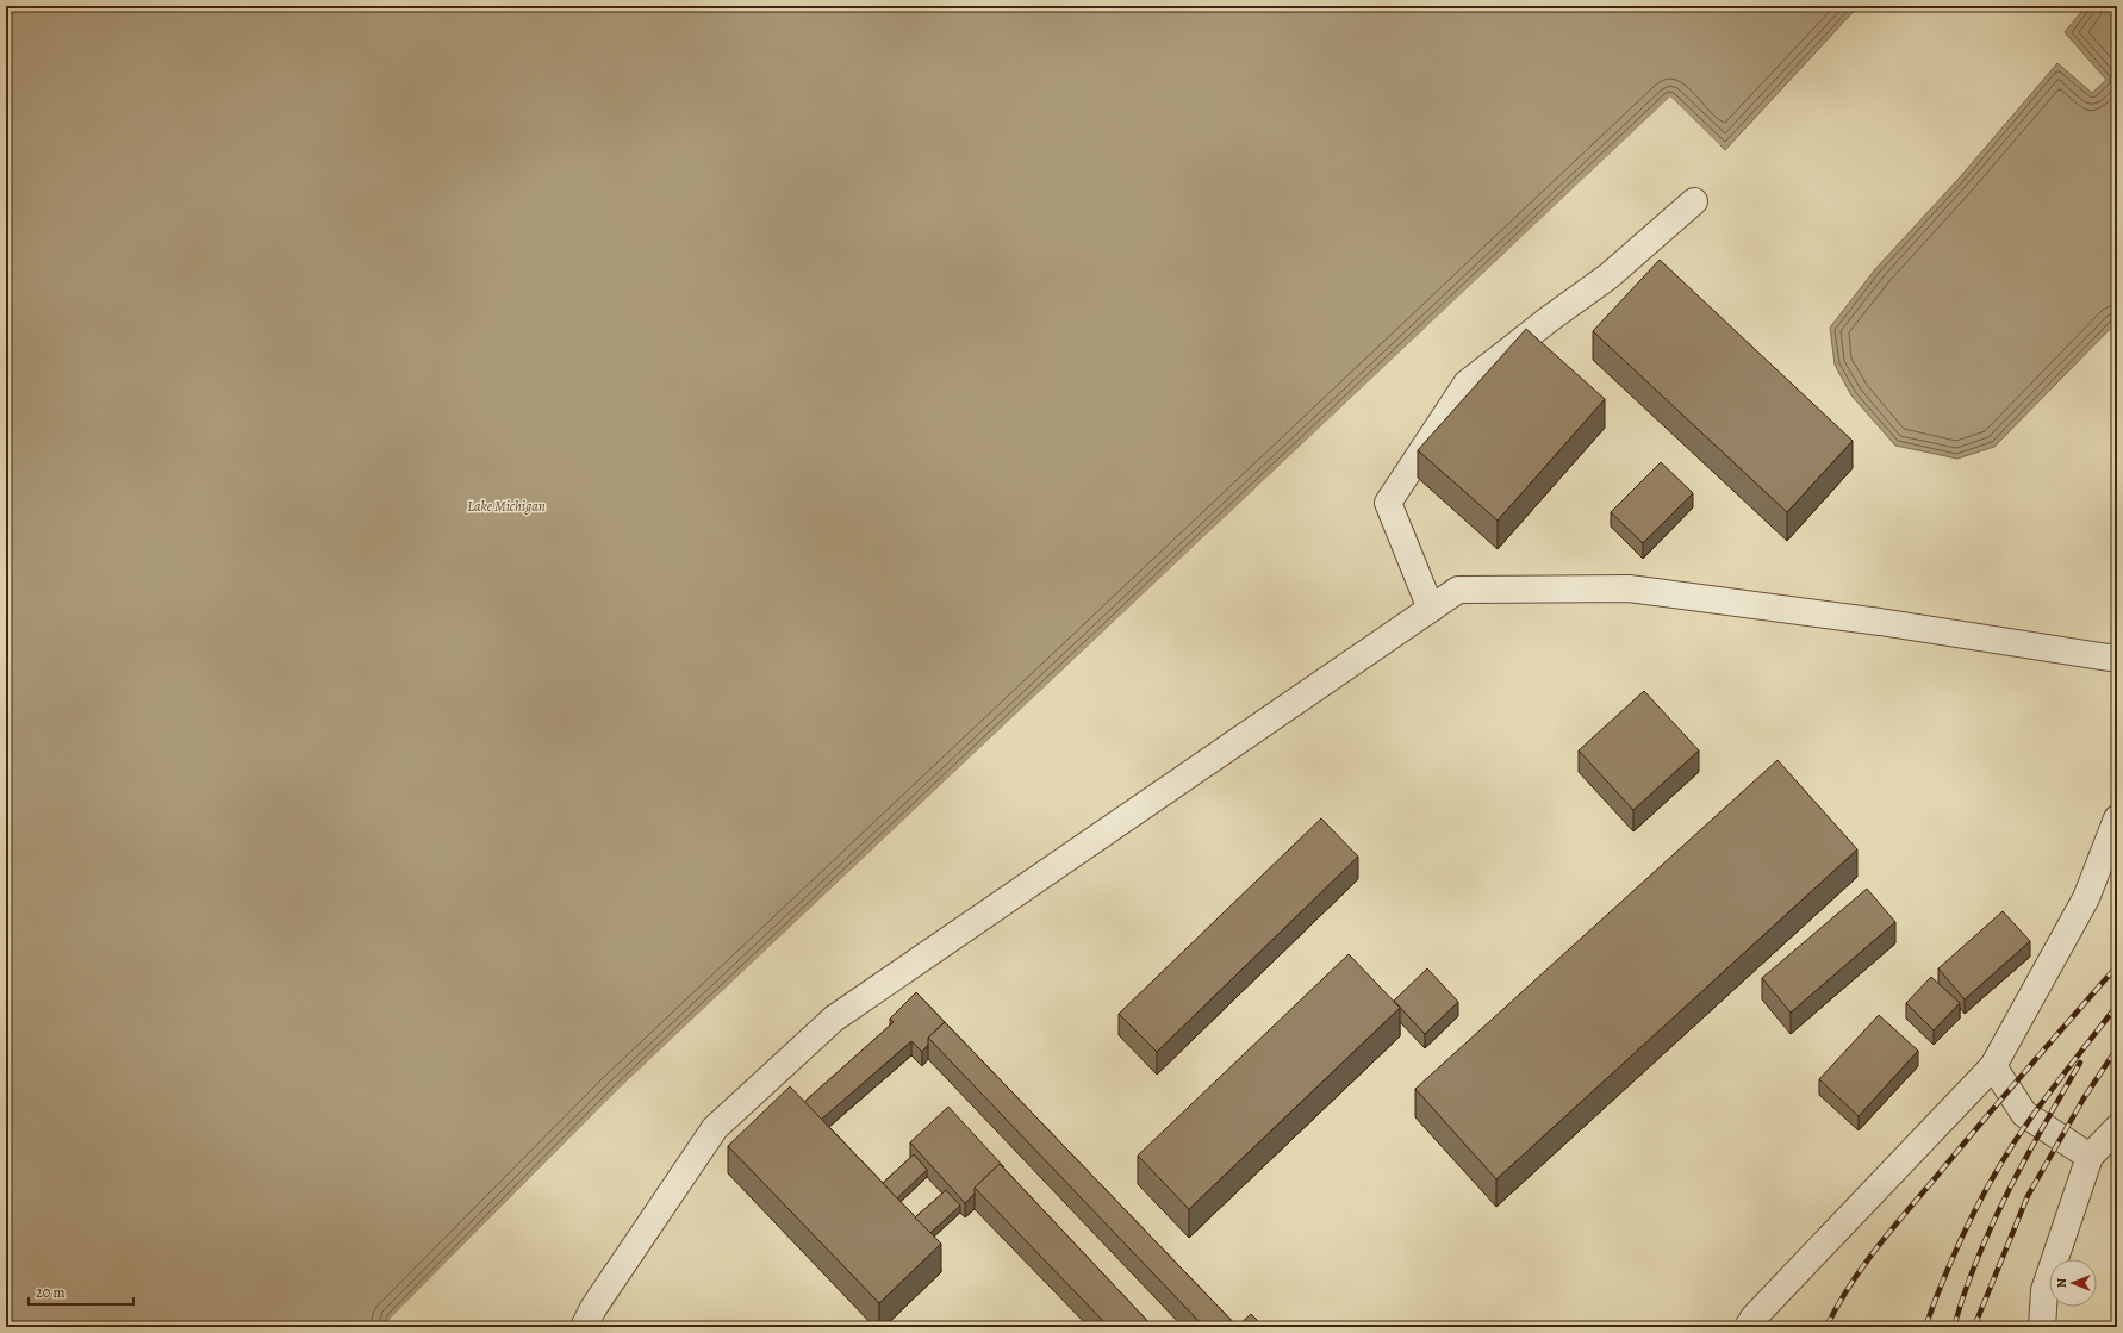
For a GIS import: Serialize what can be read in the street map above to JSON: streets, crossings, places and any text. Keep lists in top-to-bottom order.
{
  "water": ["Lake Michigan"],
  "scale_bar": "20 m",
  "north": "left"
}
